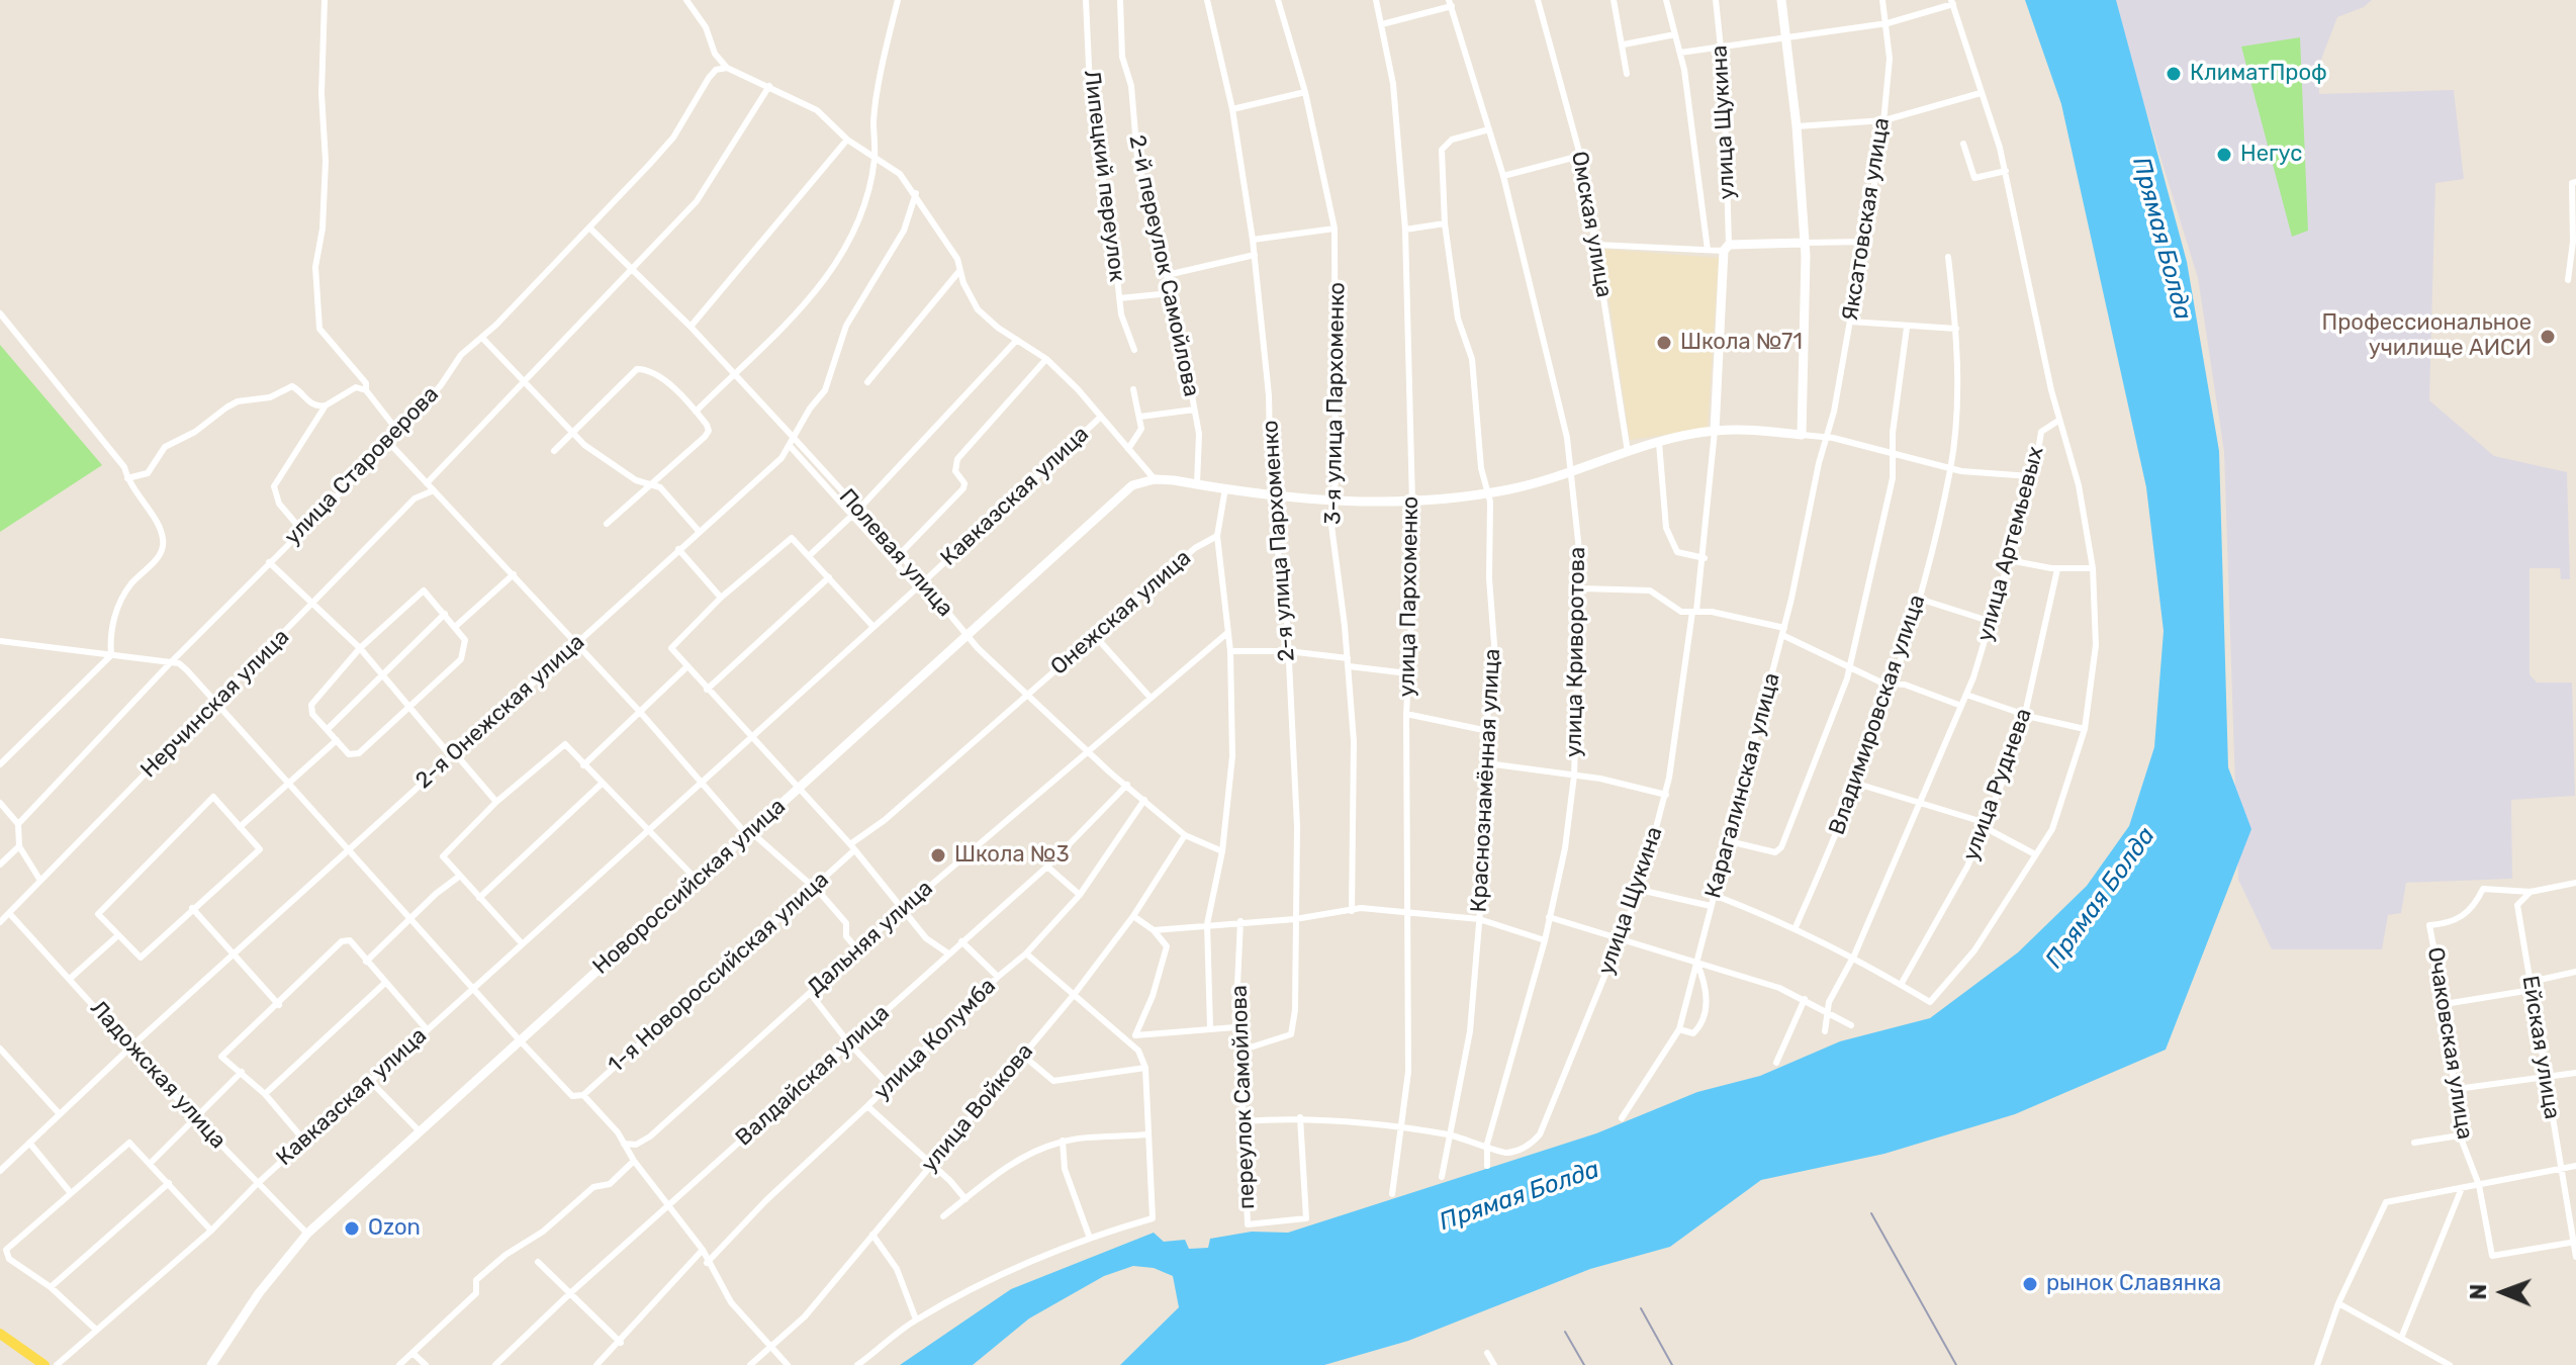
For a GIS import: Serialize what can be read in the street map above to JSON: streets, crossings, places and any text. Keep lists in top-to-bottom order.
{
  "streets": {
    "street": [
      "улица Щукина",
      "Липецкий переулок",
      "Яксатовская улица",
      "Омская улица",
      "2-й переулок Самойлова",
      "3-я улица Пархоменко",
      "улица Староверова",
      "Кавказская улица",
      "2-я улица Пархоменко",
      "улица Артемьевых",
      "Полевая улица",
      "улица Пархоменко",
      "Онежская улица",
      "улица Криворотова",
      "Нерчинская улица",
      "2-я Онежская улица",
      "Владимировская улица",
      "Краснознамённая улица",
      "улица Руднева",
      "Карагалинская улица",
      "Новороссийская улица",
      "Дальняя улица",
      "1-я Новороссийская улица",
      "улица Колумба",
      "Очаковская улица",
      "Ейская улица",
      "Ладожская улица",
      "Валдайская улица",
      "переулок Самойлова",
      "улица Войкова"
    ]
  },
  "crossings": [
    ["улица Щукина", "улица Криворотова"],
    ["Яксатовская улица", "Карагалинская улица"],
    ["улица Староверова", "Полевая улица"],
    ["Кавказская улица", "Полевая улица"],
    ["Кавказская улица", "Ладожская улица"],
    ["2-я улица Пархоменко", "переулок Самойлова"],
    ["Полевая улица", "Онежская улица"],
    ["Полевая улица", "2-я Онежская улица"],
    ["Полевая улица", "Новороссийская улица"],
    ["Полевая улица", "Дальняя улица"],
    ["Полевая улица", "1-я Новороссийская улица"],
    ["Полевая улица", "улица Колумба"],
    ["Полевая улица", "Валдайская улица"],
    ["Полевая улица", "улица Войкова"],
    ["Онежская улица", "1-я Новороссийская улица"],
    ["улица Криворотова", "Краснознамённая улица"],
    ["Нерчинская улица", "Ладожская улица"],
    ["2-я Онежская улица", "Ладожская улица"],
    ["Новороссийская улица", "Ладожская улица"],
    ["Очаковская улица", "Ейская улица"]
  ],
  "water": ["Прямая Болда"],
  "places": [
    "КлиматПроф",
    "Негус",
    "Профессиональное училище АИСИ",
    "Школа №71",
    "Школа №3",
    "Ozon",
    "рынок Славянка"
  ],
  "north": "left"
}
